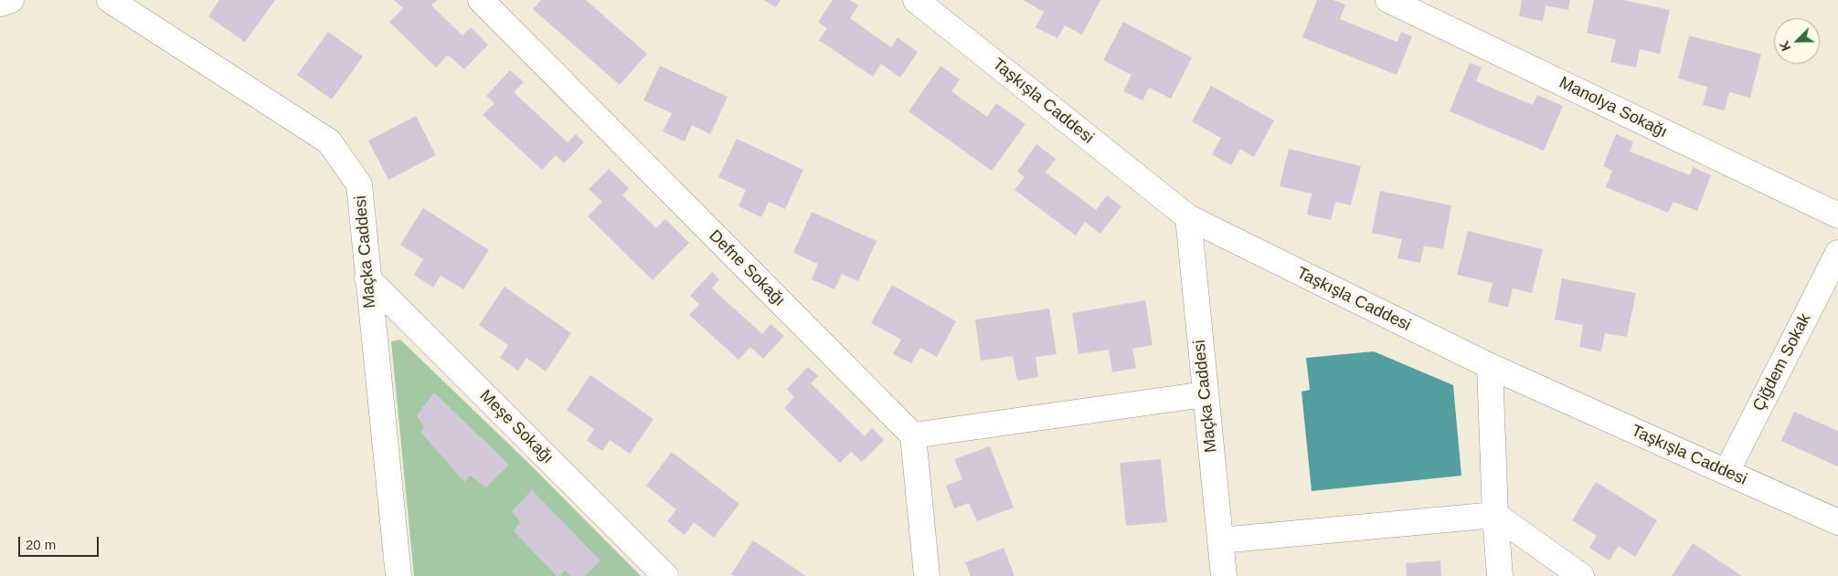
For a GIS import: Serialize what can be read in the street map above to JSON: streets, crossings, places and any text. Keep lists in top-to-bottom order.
{
  "streets": {
    "street": [
      "Taşkışla Caddesi",
      "Manolya Sokağı",
      "Maçka Caddesi",
      "Defne Sokağı",
      "Çiğdem Sokak",
      "Meşe Sokağı"
    ]
  },
  "crossings": [
    ["Taşkışla Caddesi", "Maçka Caddesi"],
    ["Taşkışla Caddesi", "Çiğdem Sokak"],
    ["Maçka Caddesi", "Meşe Sokağı"]
  ],
  "scale_bar": "20 m",
  "north": "bottom left"
}
